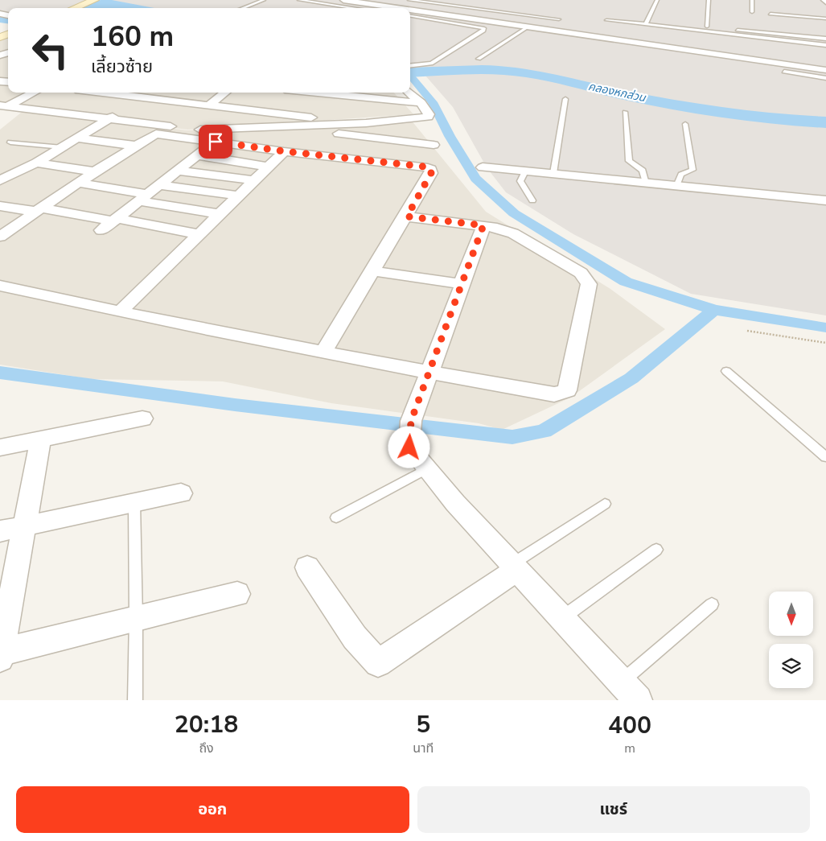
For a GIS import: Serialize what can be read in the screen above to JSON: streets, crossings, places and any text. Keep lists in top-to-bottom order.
{
  "water": ["คลองหกส่วน"],
  "north": "bottom",
  "page": {
    "turn": ["160 m", "เลี้ยวซ้าย"],
    "eta": [
      "20:18",
      "ถึง",
      "5",
      "นาที",
      "400",
      "m"
    ],
    "buttons": ["ออก", "แชร์"]
  }
}
